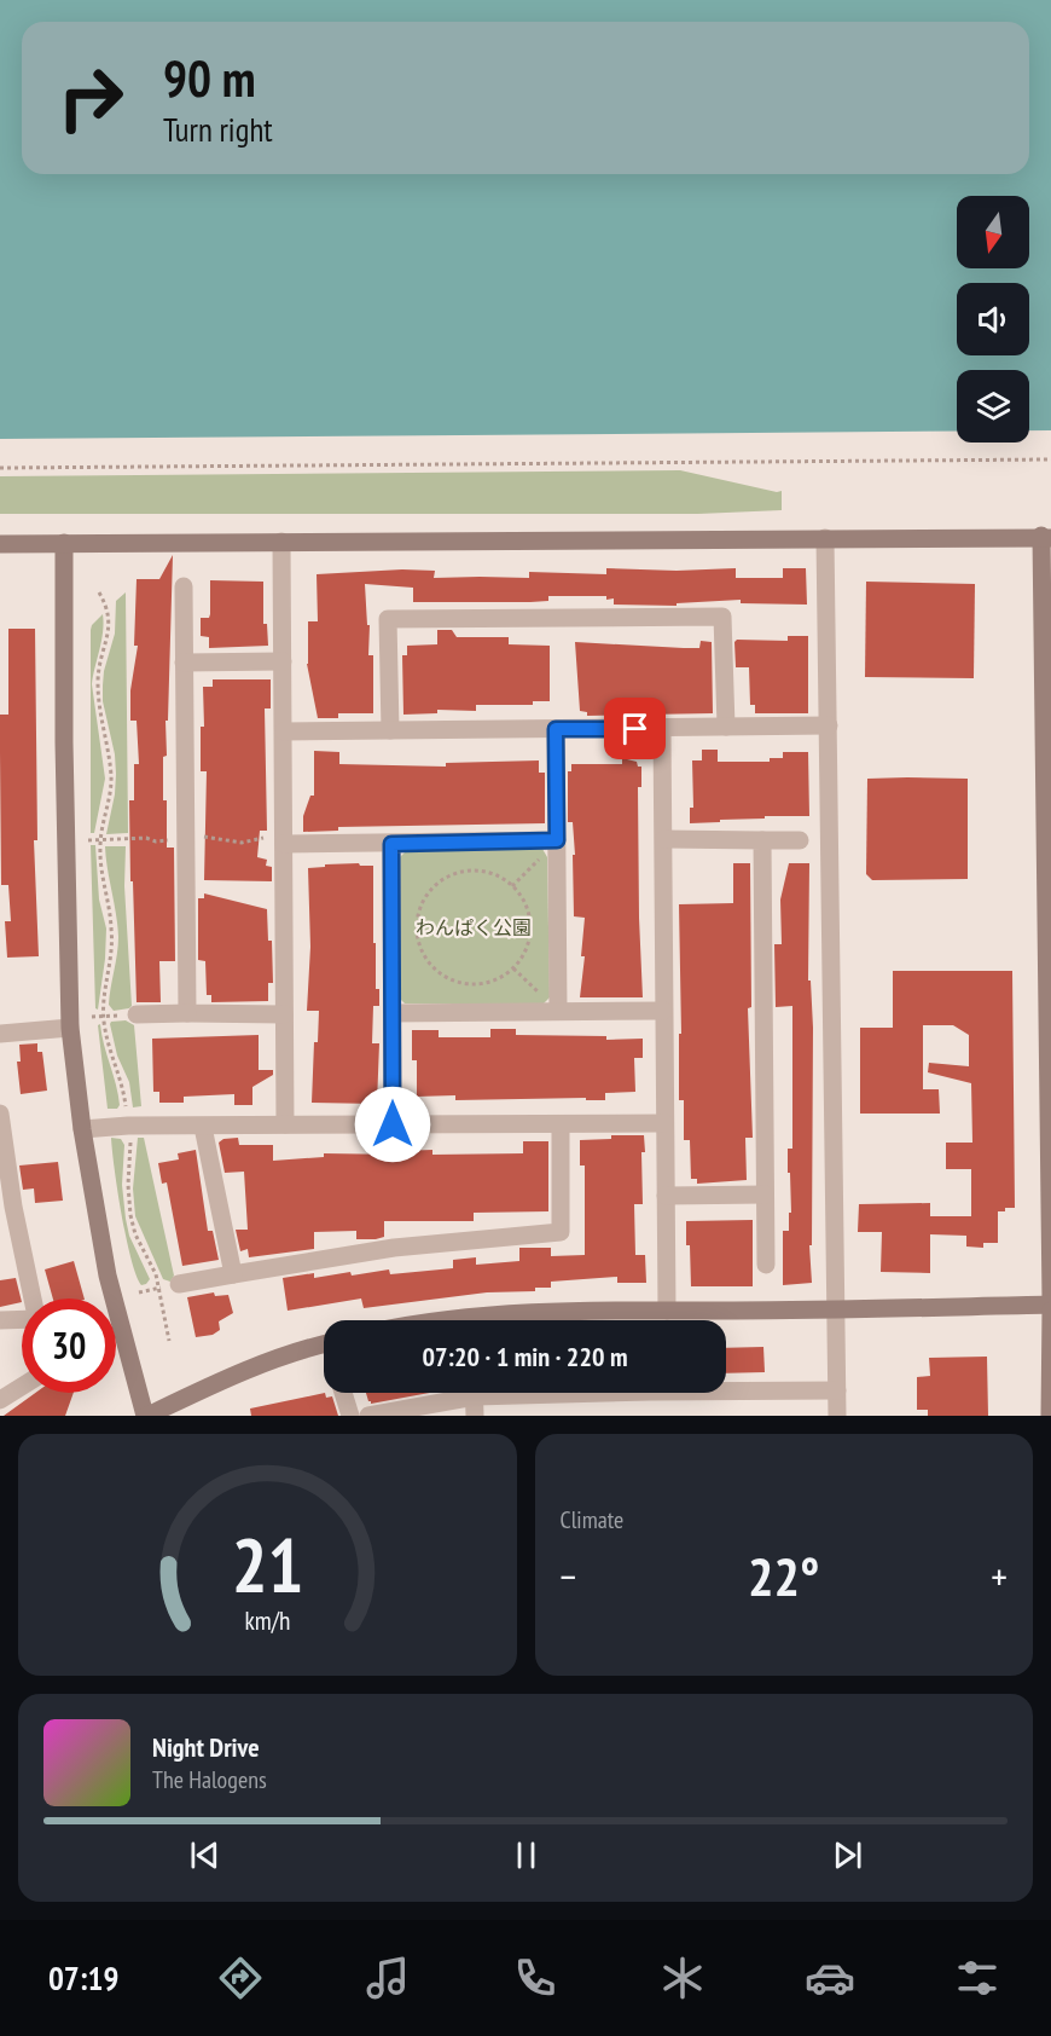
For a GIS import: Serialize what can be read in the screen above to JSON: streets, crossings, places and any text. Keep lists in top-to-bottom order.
{
  "parks": ["わんぱく公園"],
  "north": "bottom",
  "page": {
    "turn": ["90 m", "Turn right"],
    "limit": "30",
    "trip": "07:20 · 1 min · 220 m",
    "tile": "Climate",
    "heat": ["−", "22°", "+"],
    "song": ["Night Drive", "The Halogens"],
    "tabs": "07:19",
    "gauge": ["21", "km/h"]
  }
}
